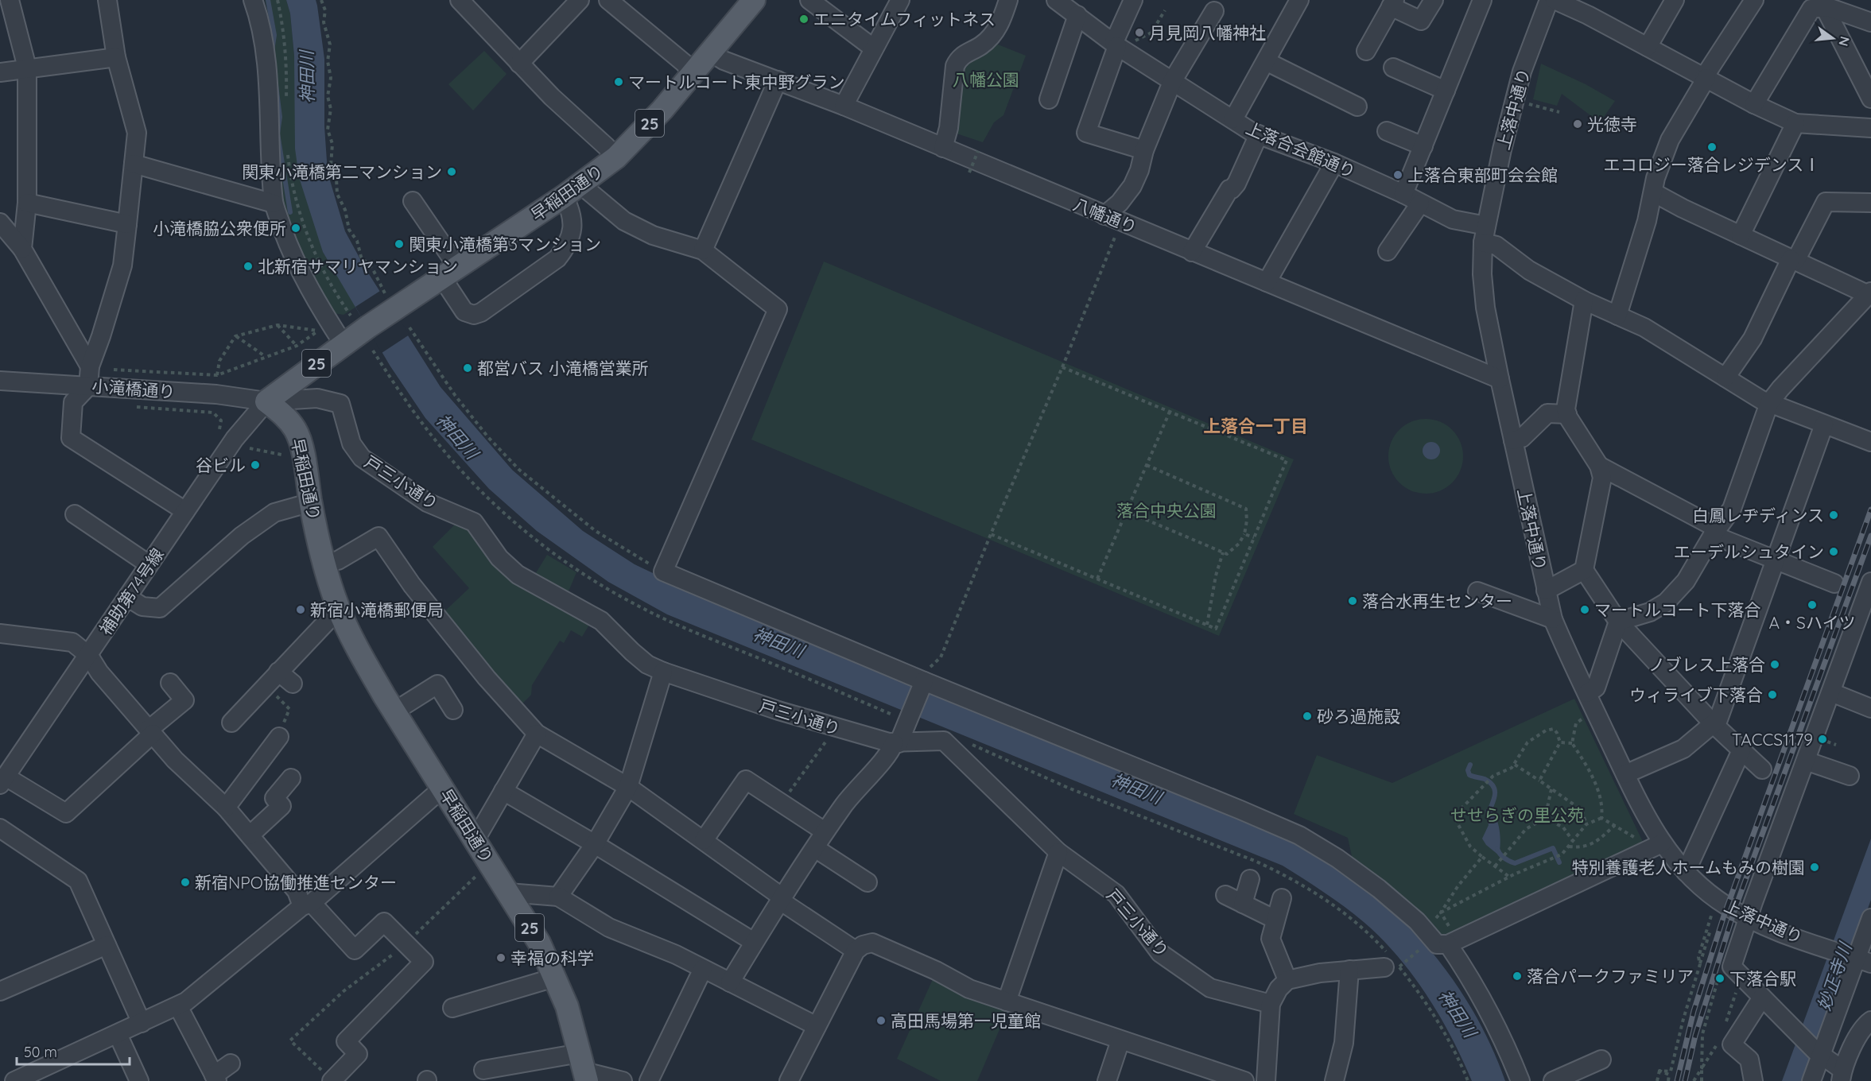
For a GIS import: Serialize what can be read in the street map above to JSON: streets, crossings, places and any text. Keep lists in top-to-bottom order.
{
  "streets": {
    "main road": ["25", "早稲田通り"],
    "street": [
      "上落中通り",
      "上落合会館通り",
      "八幡通り",
      "小滝橋通り",
      "戸三小通り",
      "補助第74号線"
    ]
  },
  "crossings": [
    ["上落中通り", "上落合会館通り"],
    ["上落中通り", "八幡通り"],
    ["早稲田通り", "八幡通り"],
    ["早稲田通り", "小滝橋通り"],
    ["早稲田通り", "戸三小通り"],
    ["早稲田通り", "補助第74号線"],
    ["小滝橋通り", "戸三小通り"],
    ["小滝橋通り", "補助第74号線"],
    ["戸三小通り", "補助第74号線"]
  ],
  "districts": ["上落合一丁目"],
  "water": ["神田川", "妙正寺川"],
  "parks": ["八幡公園", "落合中央公園", "せせらぎの里公苑"],
  "places": [
    "エニタイムフィットネス",
    "月見岡八幡神社",
    "マートルコート東中野グラン",
    "光徳寺",
    "エコロジー落合レジデンスⅠ",
    "関東小滝橋第二マンション",
    "上落合東部町会会館",
    "小滝橋脇公衆便所",
    "関東小滝橋第3マンション",
    "北新宿サマリヤマンション",
    "都営バス 小滝橋営業所",
    "谷ビル",
    "白鳳レヂディンス",
    "エーデルシュタイン",
    "落合水再生センター",
    "A・Sハイツ",
    "新宿小滝橋郵便局",
    "マートルコート下落合",
    "ノブレス上落合",
    "ウィライブ下落合",
    "砂ろ過施設",
    "TACCS1179",
    "特別養護老人ホームもみの樹園",
    "新宿NPO協働推進センター",
    "幸福の科学",
    "落合パークファミリア",
    "下落合駅",
    "高田馬場第一児童館"
  ],
  "scale_bar": "50 m",
  "north": "right"
}
